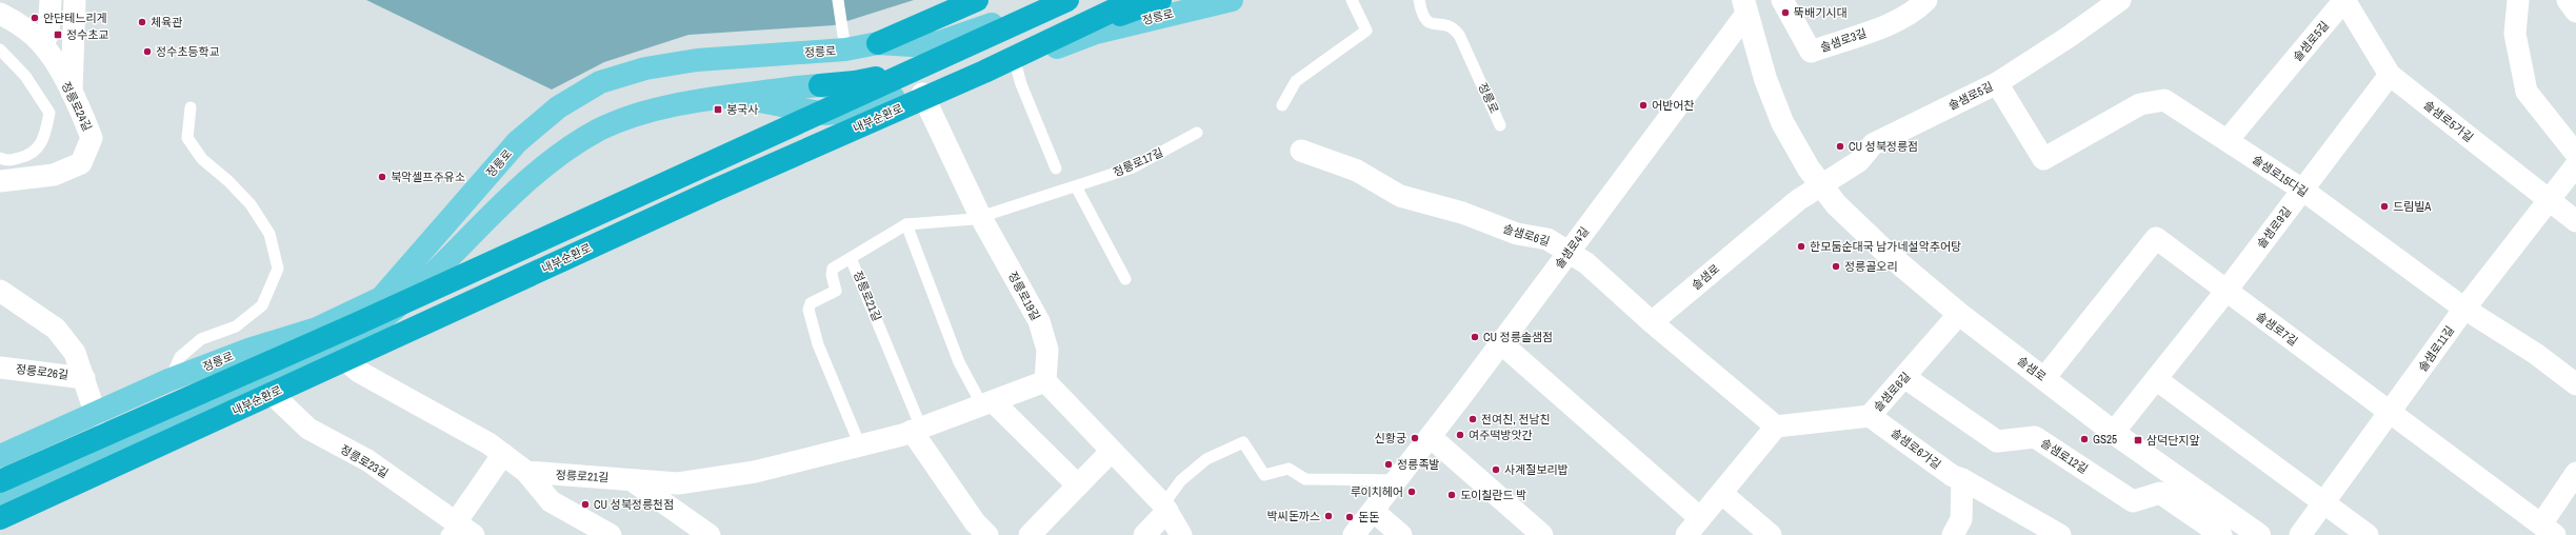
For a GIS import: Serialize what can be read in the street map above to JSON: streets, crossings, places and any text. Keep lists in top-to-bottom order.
{
  "streets": {
    "highway": ["내부순환로"],
    "main road": ["정릉로", "솔샘로"],
    "street": [
      "솔샘로3길",
      "솔샘로5길",
      "정릉로24길",
      "솔샘로5가길",
      "솔샘로15다길",
      "솔샘로9길",
      "솔샘로6길",
      "솔샘로4길",
      "정릉로21길",
      "정릉로19길",
      "솔샘로7길",
      "솔샘로11길",
      "정릉로26길",
      "솔샘로6가길",
      "솔샘로12길",
      "정릉로23길"
    ],
    "lane": ["정릉로17길"]
  },
  "crossings": [
    ["정릉로", "정릉로19길"],
    ["정릉로", "정릉로23길"],
    ["솔샘로5길", "솔샘로5가길"],
    ["솔샘로5길", "솔샘로15다길"],
    ["솔샘로5길", "솔샘로"],
    ["솔샘로5가길", "솔샘로9길"],
    ["솔샘로5가길", "솔샘로11길"],
    ["정릉로17길", "정릉로19길"],
    ["솔샘로15다길", "솔샘로9길"],
    ["솔샘로15다길", "솔샘로11길"],
    ["솔샘로9길", "솔샘로"],
    ["솔샘로9길", "솔샘로7길"],
    ["솔샘로6길", "솔샘로4길"],
    ["솔샘로6길", "솔샘로"],
    ["솔샘로6길", "솔샘로6가길"],
    ["솔샘로6길", "솔샘로12길"],
    ["솔샘로4길", "솔샘로"],
    ["솔샘로", "솔샘로7길"],
    ["정릉로21길", "정릉로19길"],
    ["솔샘로7길", "솔샘로11길"]
  ],
  "places": {
    "other": [
      "뚝배기시대",
      "안단테느리게",
      "체육관",
      "정수초등학교",
      "어반어찬",
      "CU 성북정릉점",
      "북악셀프주유소",
      "드림빌A",
      "한모둠순대국 남가네설악추어탕",
      "정릉골오리",
      "CU 정릉솔샘점",
      "전여친, 전남친",
      "여주떡방앗간",
      "신황궁",
      "GS25",
      "정릉족발",
      "사계절보리밥",
      "루이치헤어",
      "도이칠란드 박",
      "CU 성북정릉천점",
      "박씨돈까스",
      "돈돈"
    ],
    "transit": ["정수초교", "봉국사", "삼덕단지앞"]
  }
}
